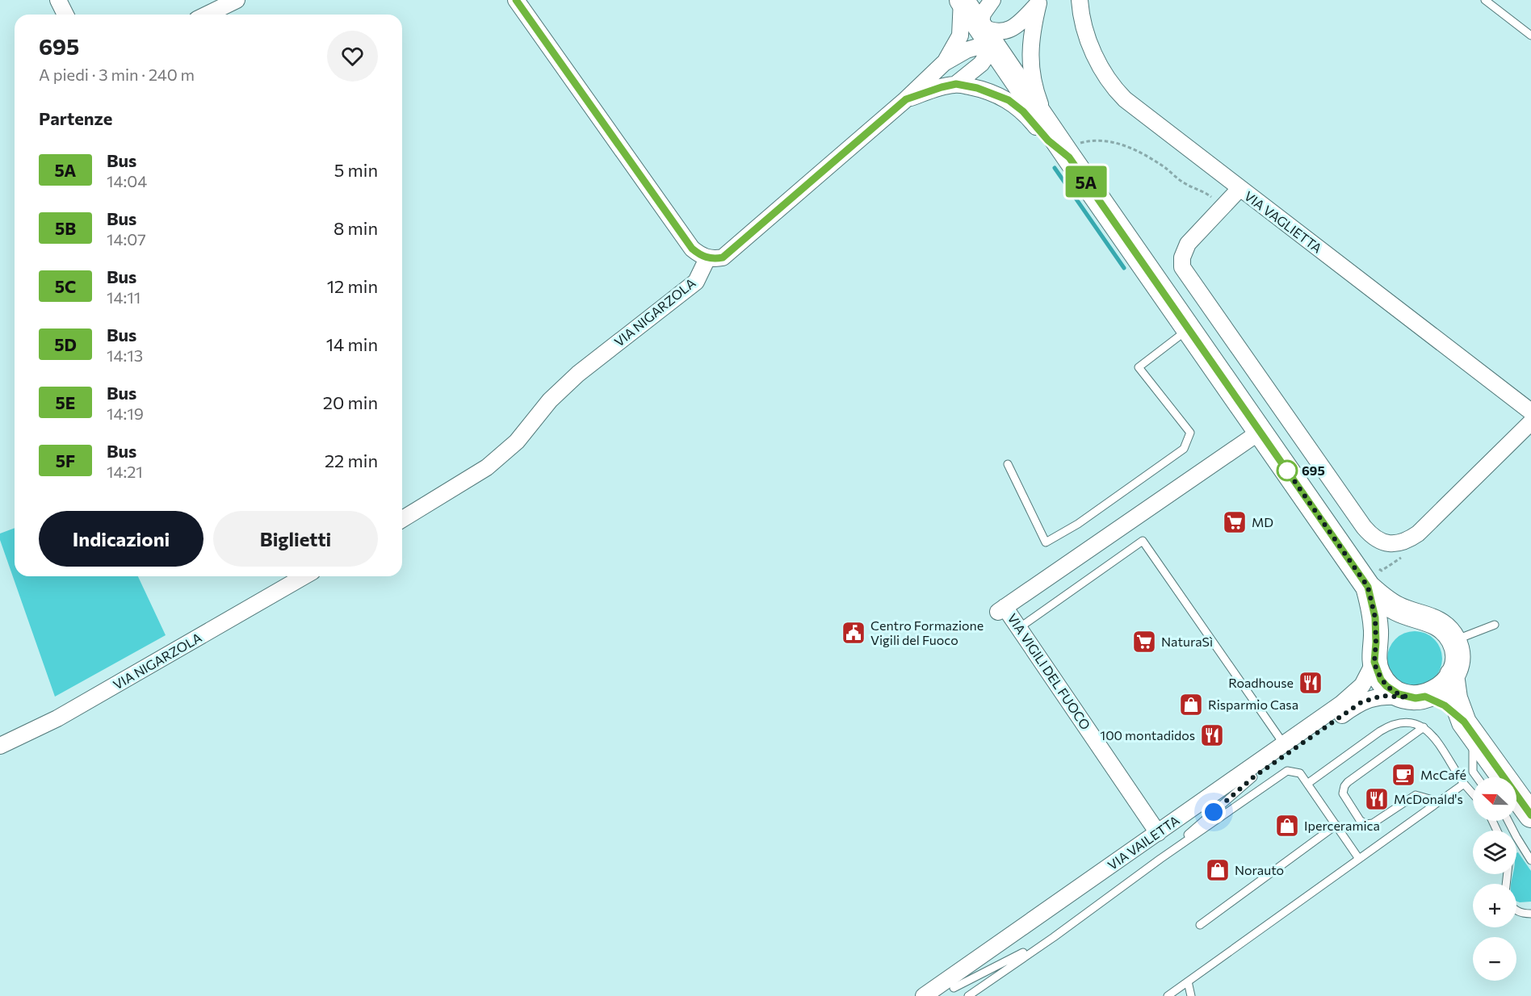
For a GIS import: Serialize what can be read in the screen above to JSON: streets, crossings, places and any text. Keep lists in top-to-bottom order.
{
  "streets": {
    "street": [
      "VIA VAGLIETTA",
      "VIA NIGARZOLA",
      "VIA VIGILI DEL FUOCO",
      "VIA VAILETTA"
    ]
  },
  "crossings": [
    ["VIA VIGILI DEL FUOCO", "VIA VAILETTA"]
  ],
  "places": {
    "other": ["695"],
    "supermarket": ["MD", "NaturaSì"],
    "public building": ["Centro Formazione Vigili del Fuoco"],
    "restaurant": ["Roadhouse", "100 montadidos", "McDonald's"],
    "shop": ["Risparmio Casa", "Iperceramica", "Norauto"],
    "cafe": ["McCafé"]
  },
  "lines": ["bus line 5A"],
  "north": "left",
  "page": {
    "on_map": "5A",
    "heading": [
      ["695", "A piedi · 3 min · 240 m"],
      "Partenze"
    ],
    "list": [
      {
        "mark": "5A",
        "name": "Bus",
        "note": "14:04",
        "value": "5 min"
      },
      {
        "mark": "5B",
        "name": "Bus",
        "note": "14:07",
        "value": "8 min"
      },
      {
        "mark": "5C",
        "name": "Bus",
        "note": "14:11",
        "value": "12 min"
      },
      {
        "mark": "5D",
        "name": "Bus",
        "note": "14:13",
        "value": "14 min"
      },
      {
        "mark": "5E",
        "name": "Bus",
        "note": "14:19",
        "value": "20 min"
      },
      {
        "mark": "5F",
        "name": "Bus",
        "note": "14:21",
        "value": "22 min"
      }
    ],
    "buttons": ["Indicazioni", "Biglietti"],
    "map_buttons": ["+", "−"]
  }
}
